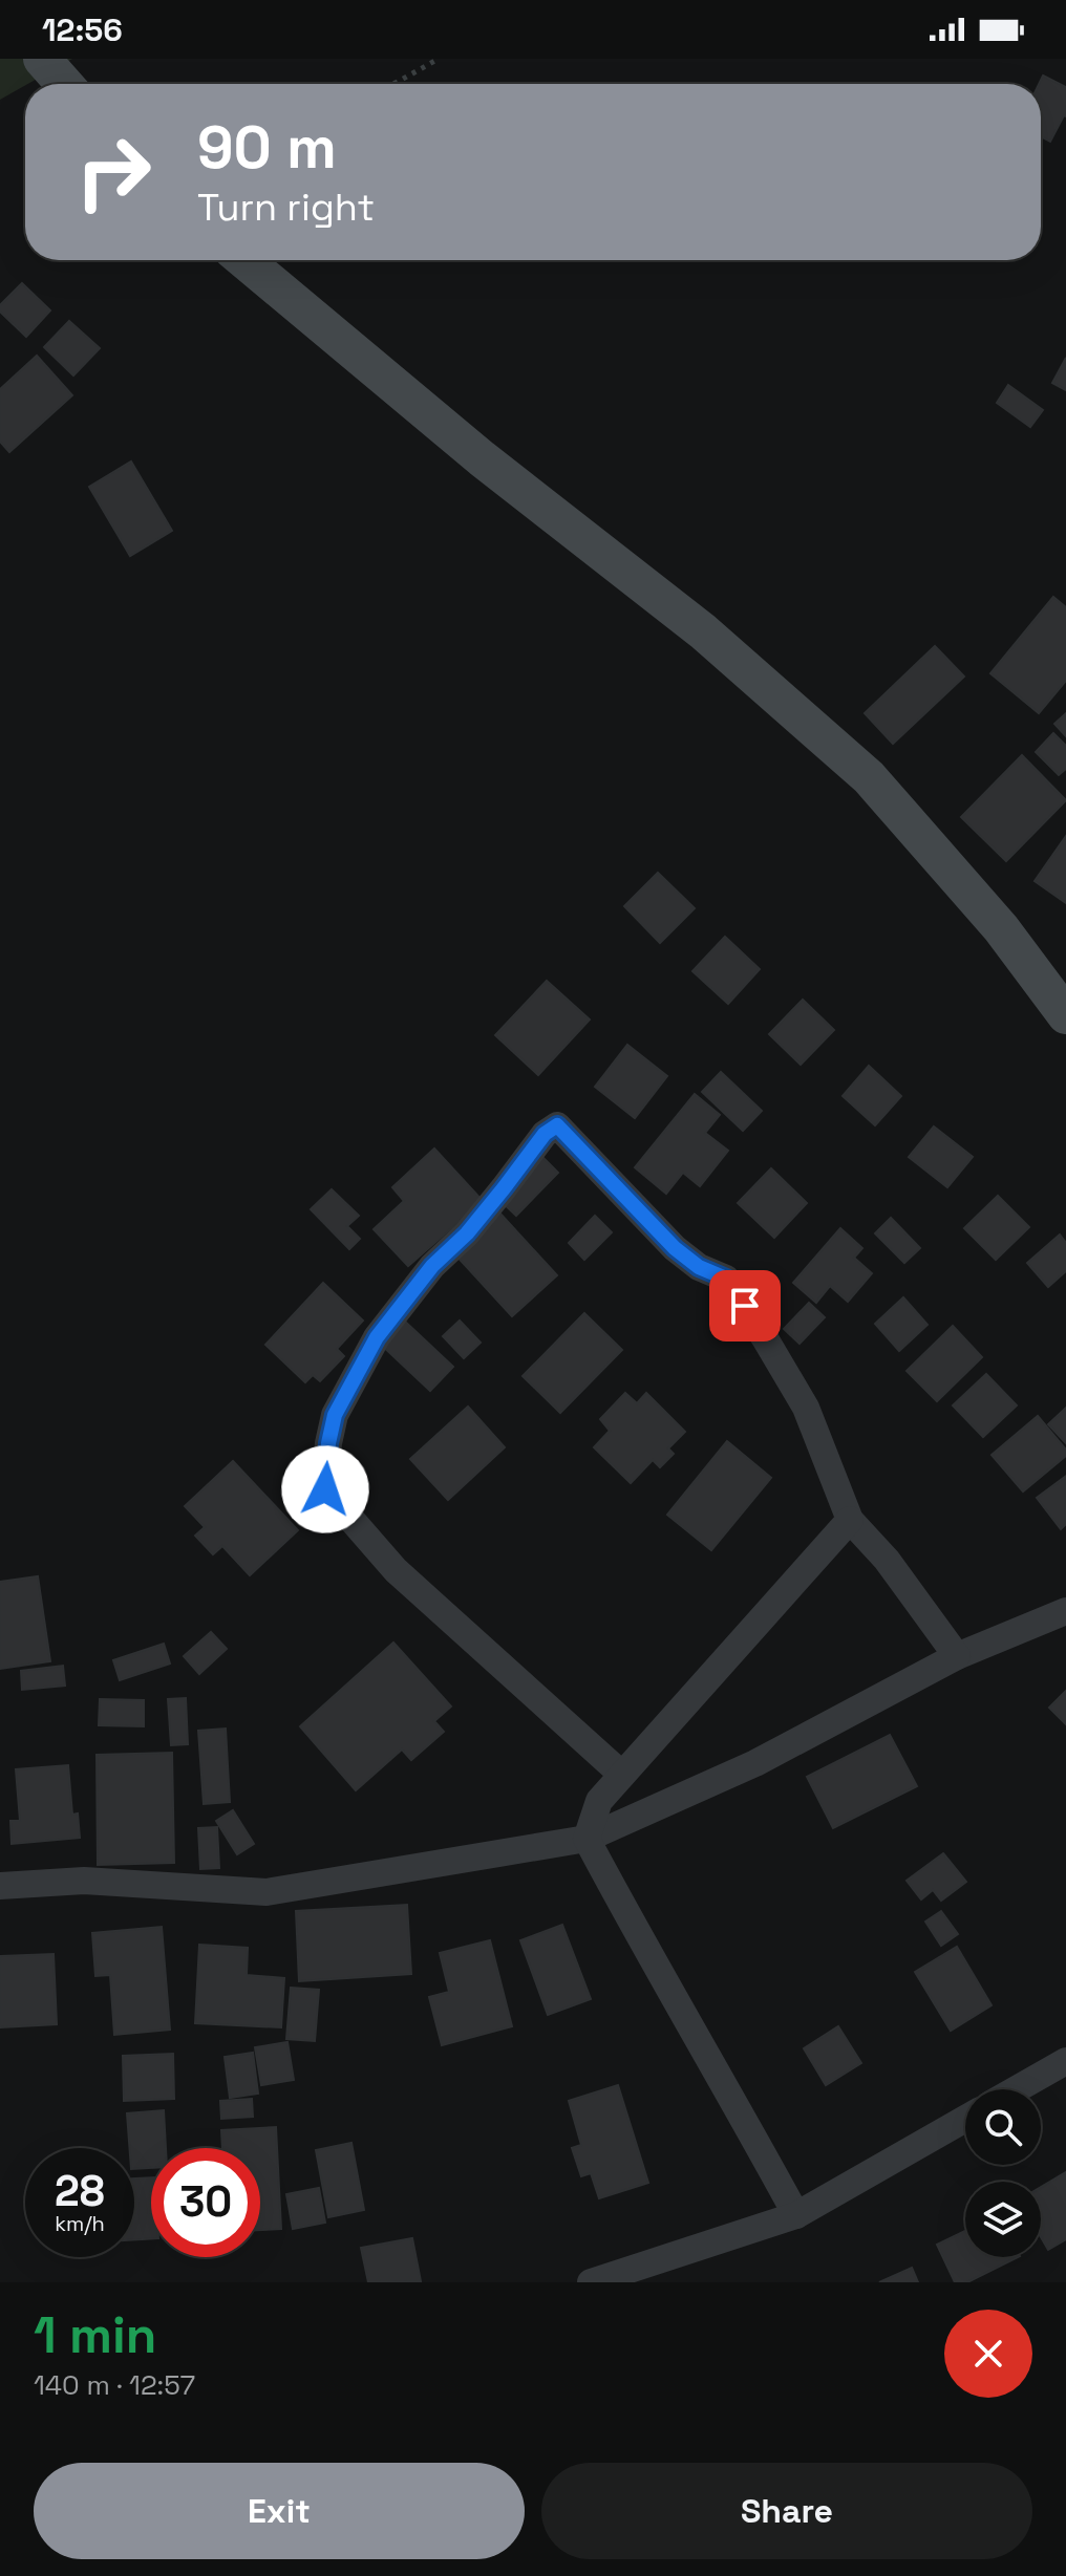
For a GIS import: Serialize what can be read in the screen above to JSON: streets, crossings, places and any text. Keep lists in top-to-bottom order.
{
  "page": {
    "status": "12:56",
    "turn": ["90 m", "Turn right"],
    "speed": "28 km/h",
    "limit": "30",
    "heading": ["1 min", "140 m · 12:57"],
    "buttons": ["Exit", "Share"]
  }
}
